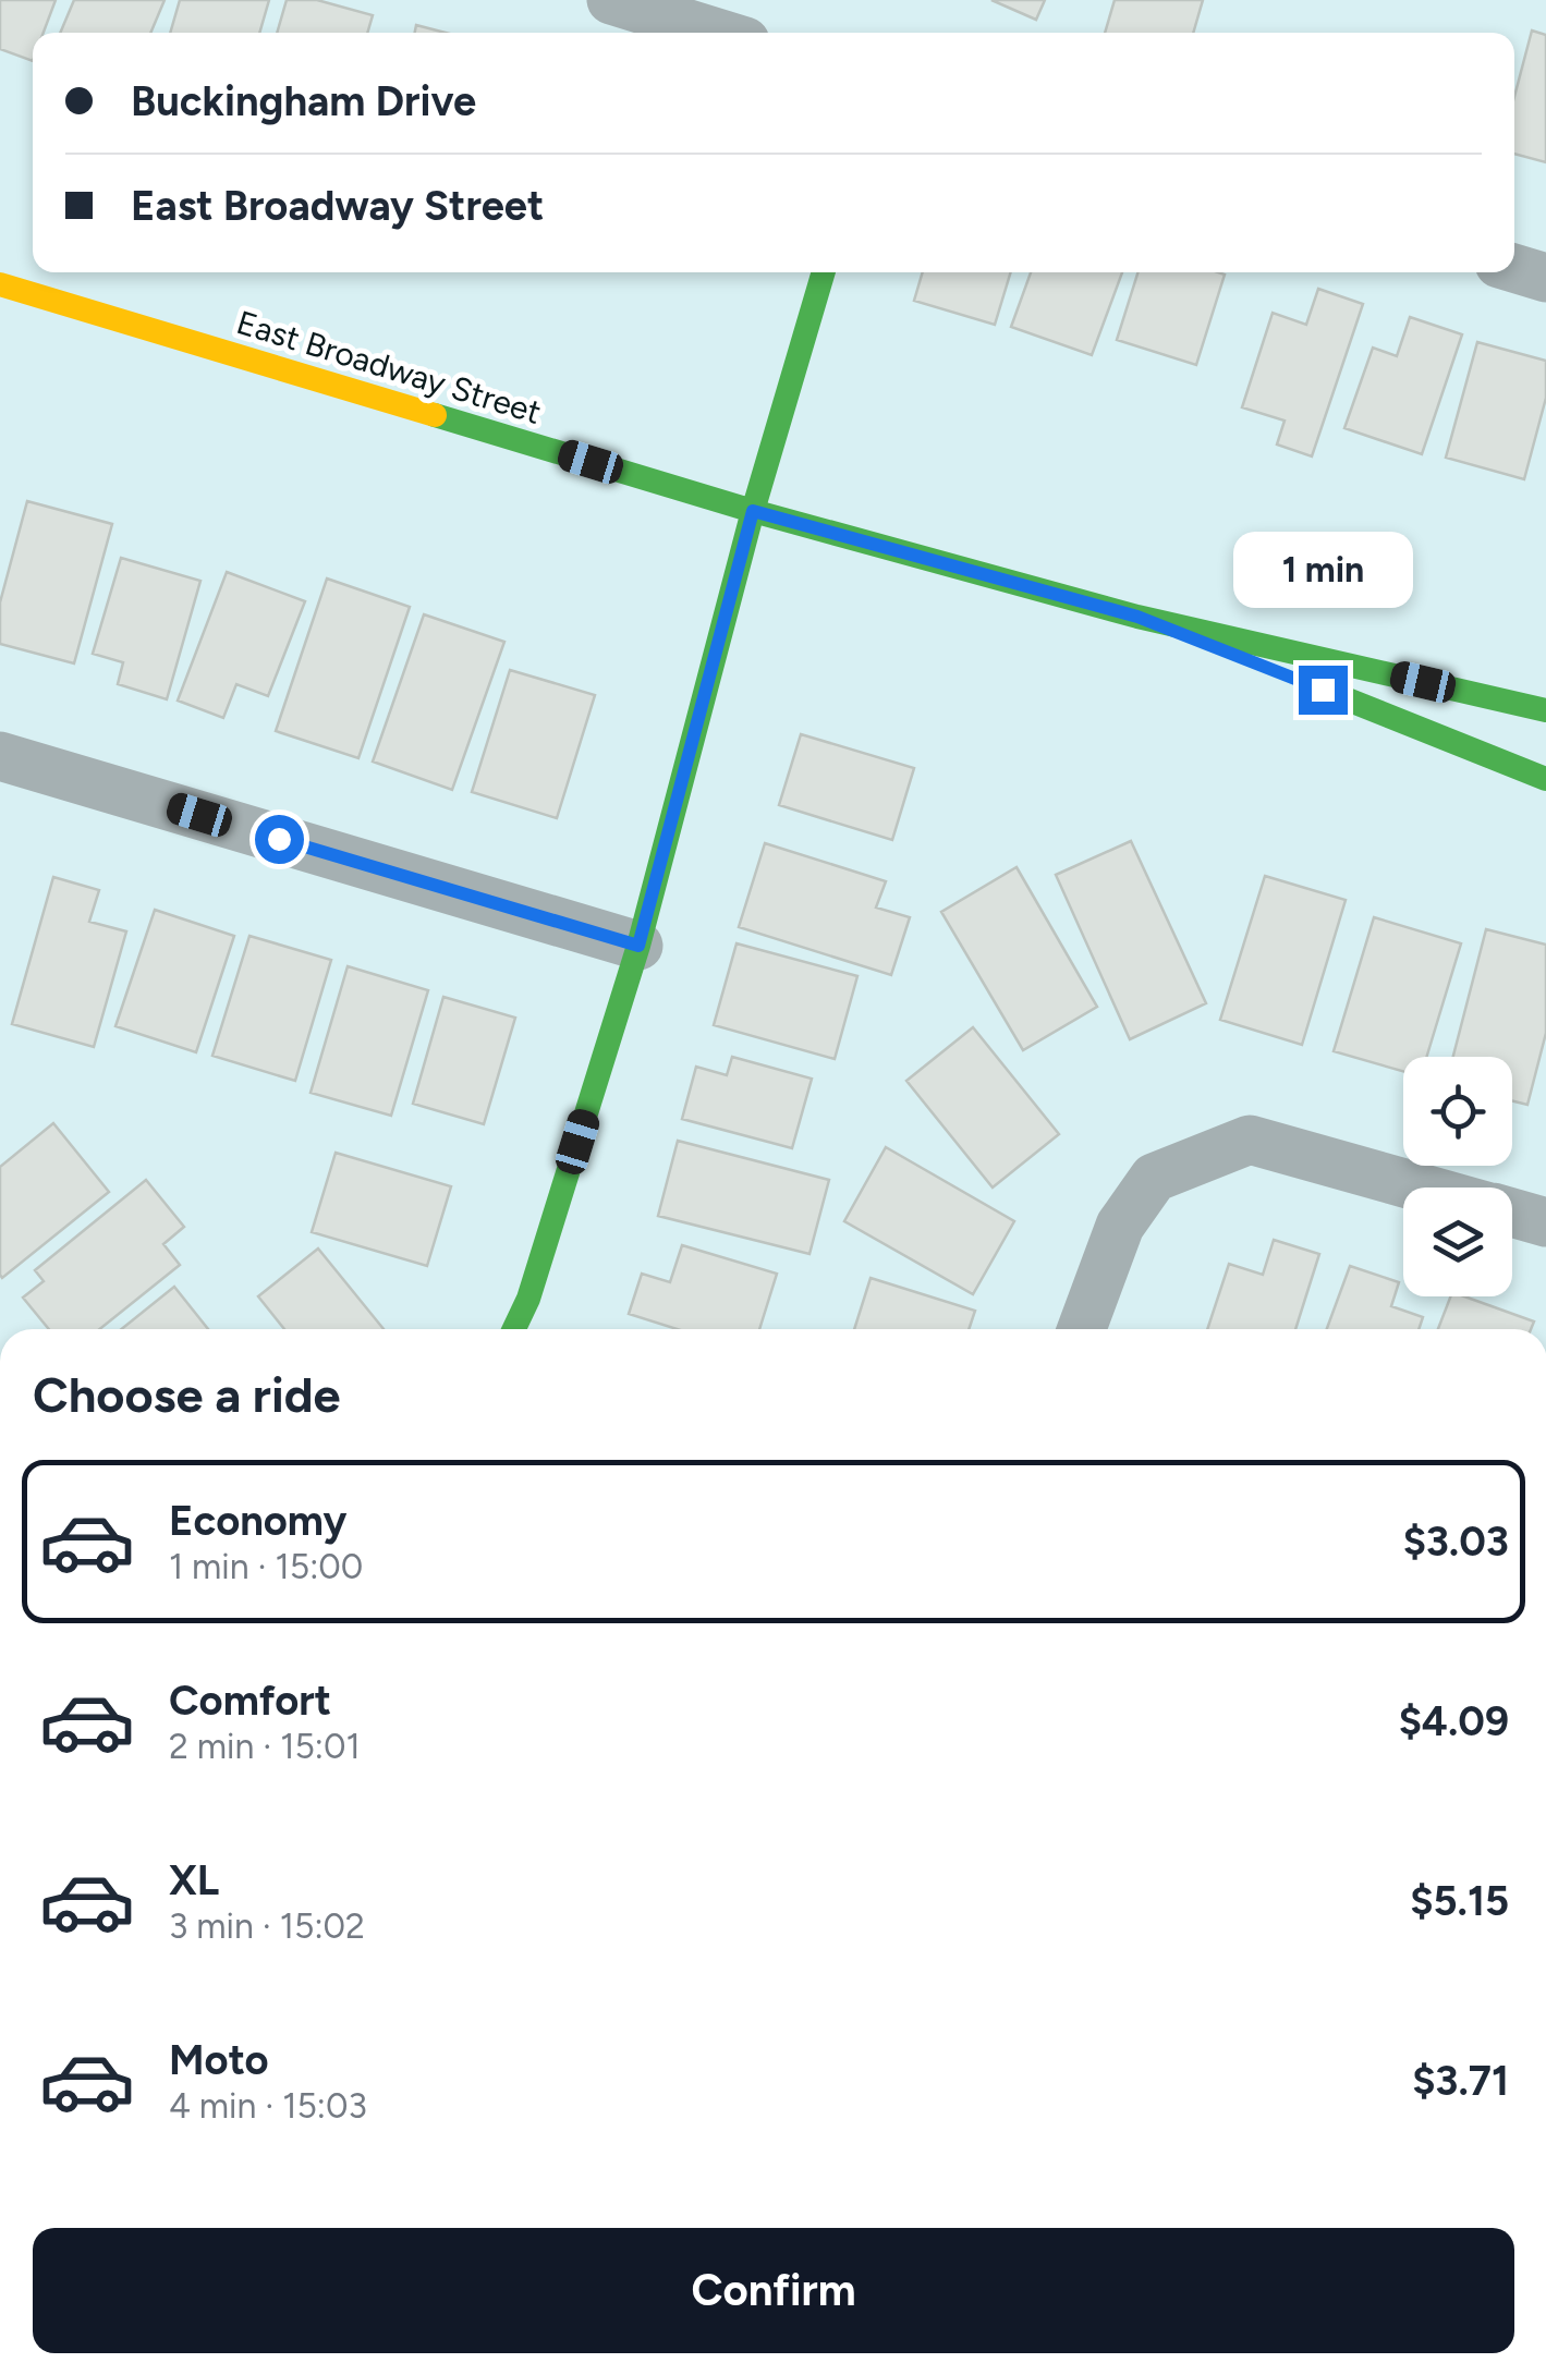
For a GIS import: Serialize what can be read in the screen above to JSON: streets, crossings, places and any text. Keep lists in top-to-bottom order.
{
  "streets": {
    "main road": ["East Broadway Street"]
  },
  "page": {
    "banner": ["Buckingham Drive", "East Broadway Street"],
    "bubble": "1 min",
    "heading": "Choose a ride",
    "list": [
      {
        "name": "Economy",
        "note": "1 min · 15:00",
        "value": "$3.03"
      },
      {
        "name": "Comfort",
        "note": "2 min · 15:01",
        "value": "$4.09"
      },
      {
        "name": "XL",
        "note": "3 min · 15:02",
        "value": "$5.15"
      },
      {
        "name": "Moto",
        "note": "4 min · 15:03",
        "value": "$3.71"
      }
    ],
    "buttons": "Confirm"
  }
}
